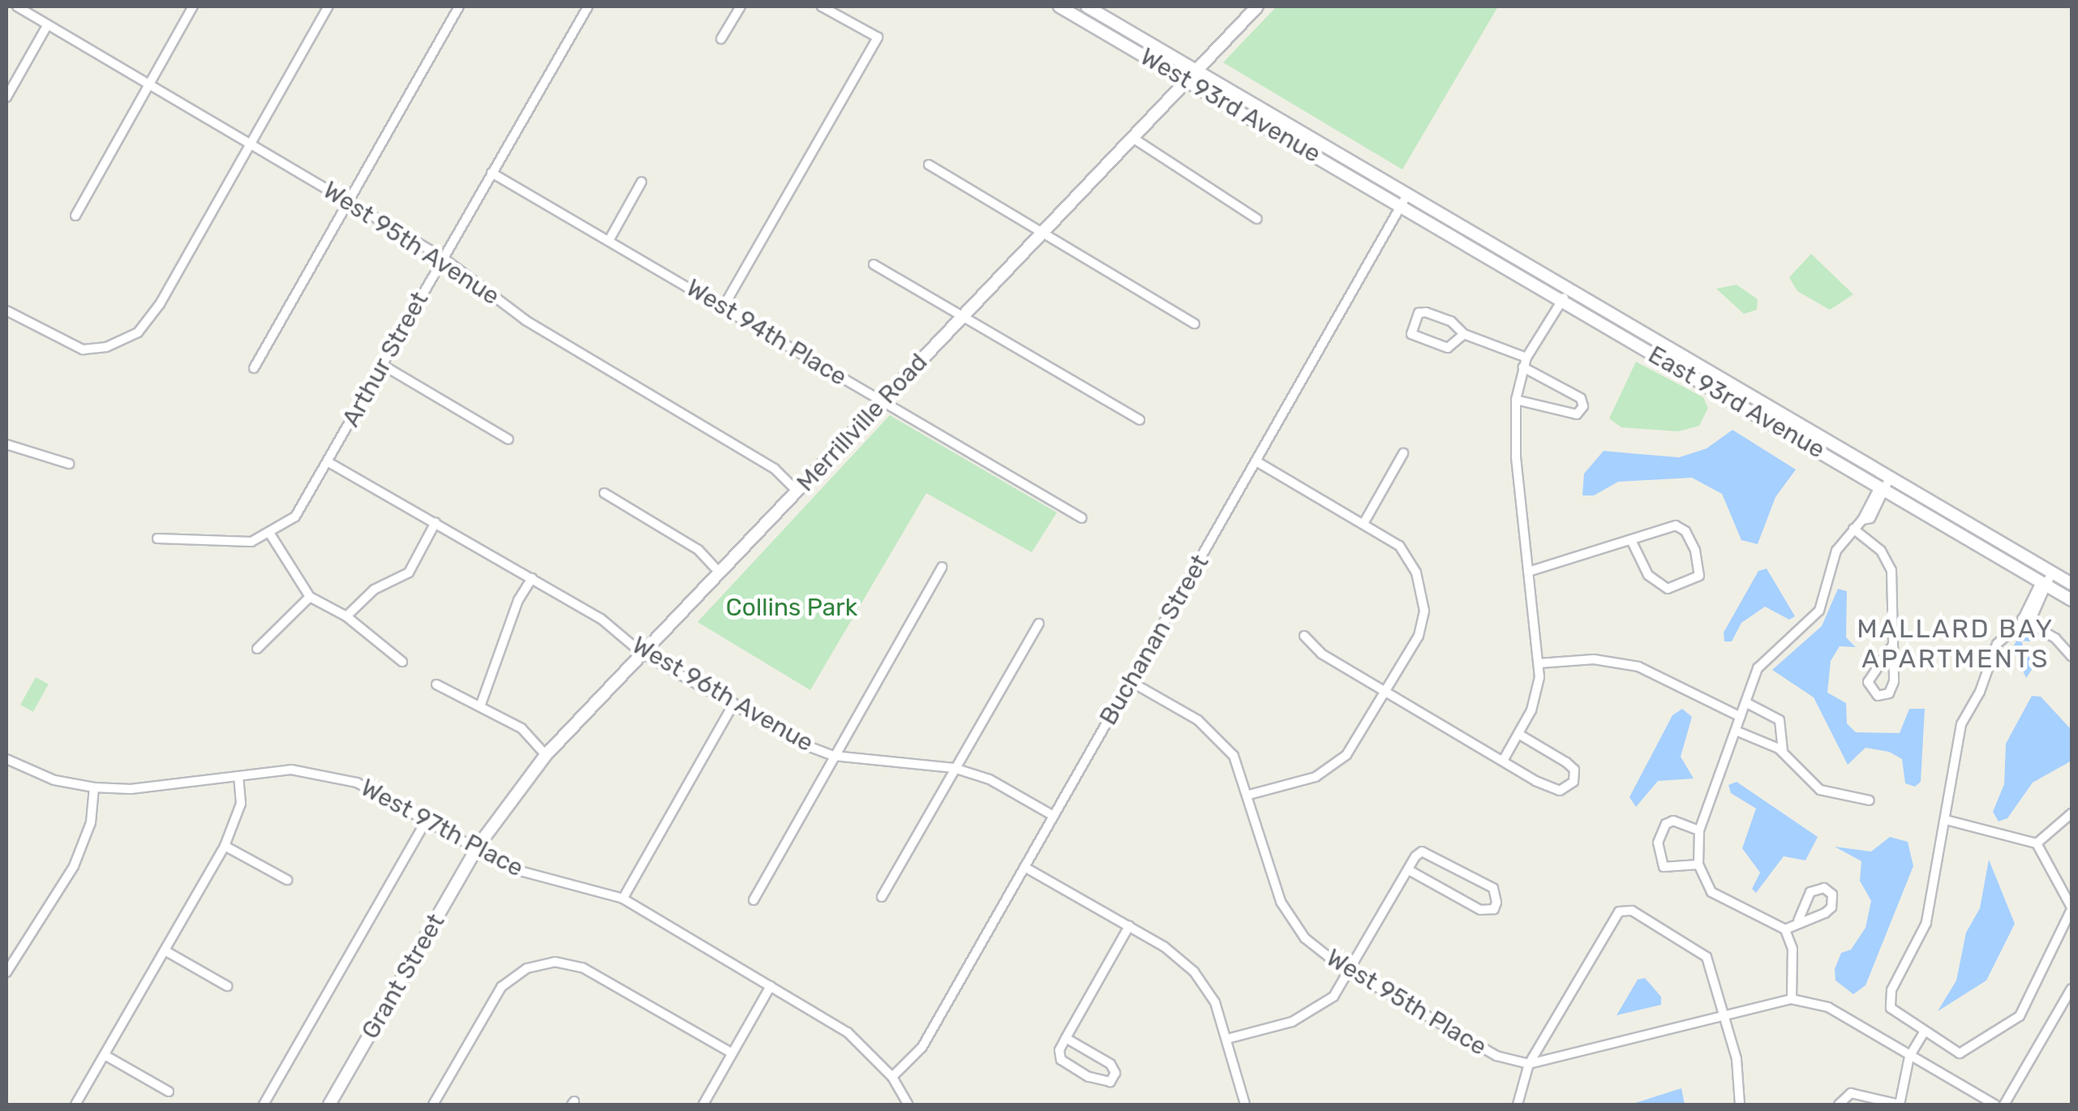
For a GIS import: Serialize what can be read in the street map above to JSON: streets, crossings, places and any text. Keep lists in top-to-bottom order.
{
  "streets": {
    "street": [
      "West 93rd Avenue",
      "West 95th Avenue",
      "West 94th Place",
      "Arthur Street",
      "East 93rd Avenue",
      "Merrillville Road",
      "Buchanan Street",
      "West 96th Avenue",
      "West 97th Place",
      "Grant Street",
      "West 95th Place"
    ]
  },
  "crossings": [
    ["West 93rd Avenue", "East 93rd Avenue"],
    ["West 93rd Avenue", "Merrillville Road"],
    ["West 93rd Avenue", "Buchanan Street"],
    ["West 95th Avenue", "Arthur Street"],
    ["West 95th Avenue", "Merrillville Road"],
    ["West 94th Place", "Arthur Street"],
    ["West 94th Place", "Merrillville Road"],
    ["Arthur Street", "West 96th Avenue"],
    ["East 93rd Avenue", "Buchanan Street"],
    ["Merrillville Road", "West 96th Avenue"],
    ["Merrillville Road", "West 97th Place"],
    ["Merrillville Road", "Grant Street"],
    ["Buchanan Street", "West 96th Avenue"],
    ["Buchanan Street", "West 97th Place"],
    ["Buchanan Street", "West 95th Place"],
    ["West 97th Place", "Grant Street"]
  ],
  "districts": ["MALLARD BAY APARTMENTS"],
  "parks": ["Collins Park"]
}
